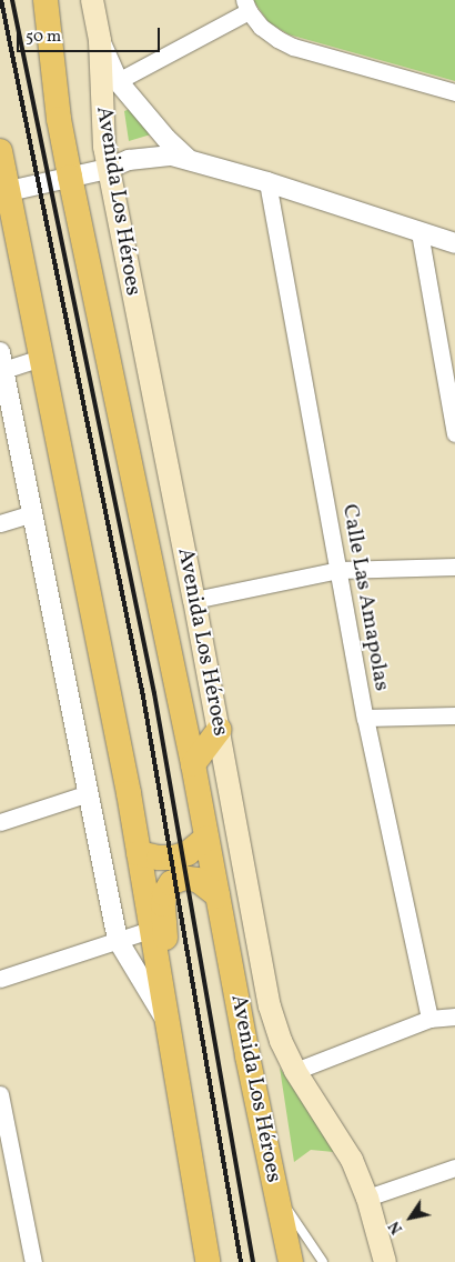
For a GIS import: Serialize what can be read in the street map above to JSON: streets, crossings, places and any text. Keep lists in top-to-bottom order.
{
  "streets": {
    "main road": ["Avenida Los Héroes"],
    "street": ["Calle Las Amapolas"]
  },
  "scale_bar": "50 m",
  "north": "bottom left"
}
